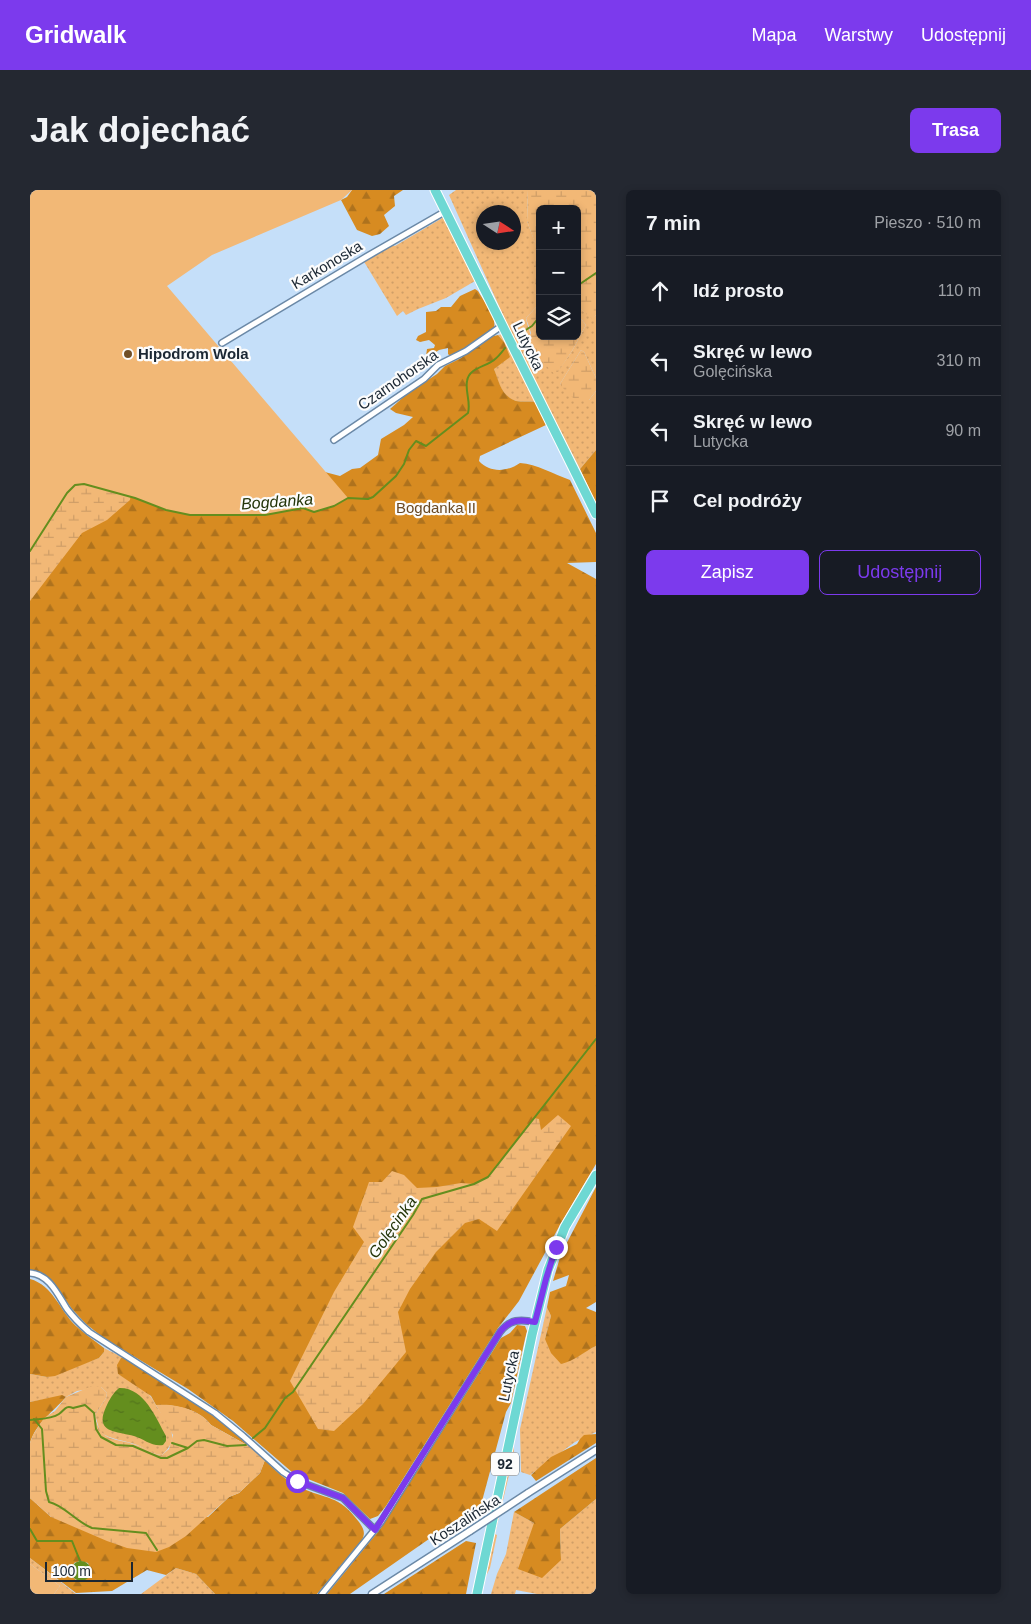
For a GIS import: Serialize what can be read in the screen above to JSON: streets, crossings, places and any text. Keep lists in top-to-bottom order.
{
  "streets": {
    "main road": ["Lutycka", "92"],
    "street": ["Karkonoska", "Czarnohorska", "Koszalińska"]
  },
  "crossings": [
    ["Karkonoska", "Lutycka"],
    ["Lutycka", "Czarnohorska"]
  ],
  "water": ["Bogdanka", "Golęcinka"],
  "parks": ["Bogdanka II"],
  "places": ["Hipodrom Wola"],
  "scale_bar": "100 m",
  "north": "right",
  "page": {
    "header": "Gridwalk",
    "nav": ["Mapa", "Warstwy", "Udostępnij"],
    "buttons": [
      "Trasa",
      ["Zapisz", "Udostępnij"]
    ],
    "title": "Jak dojechać",
    "heading": ["7 min", "Pieszo · 510 m"],
    "map_buttons": ["+", "−"],
    "list": [
      ["Idź prosto", "110 m"],
      ["Skręć w lewo", "Golęcińska", "310 m"],
      ["Skręć w lewo", "Lutycka", "90 m"],
      "Cel podróży"
    ],
    "scale": "100 m"
  }
}
